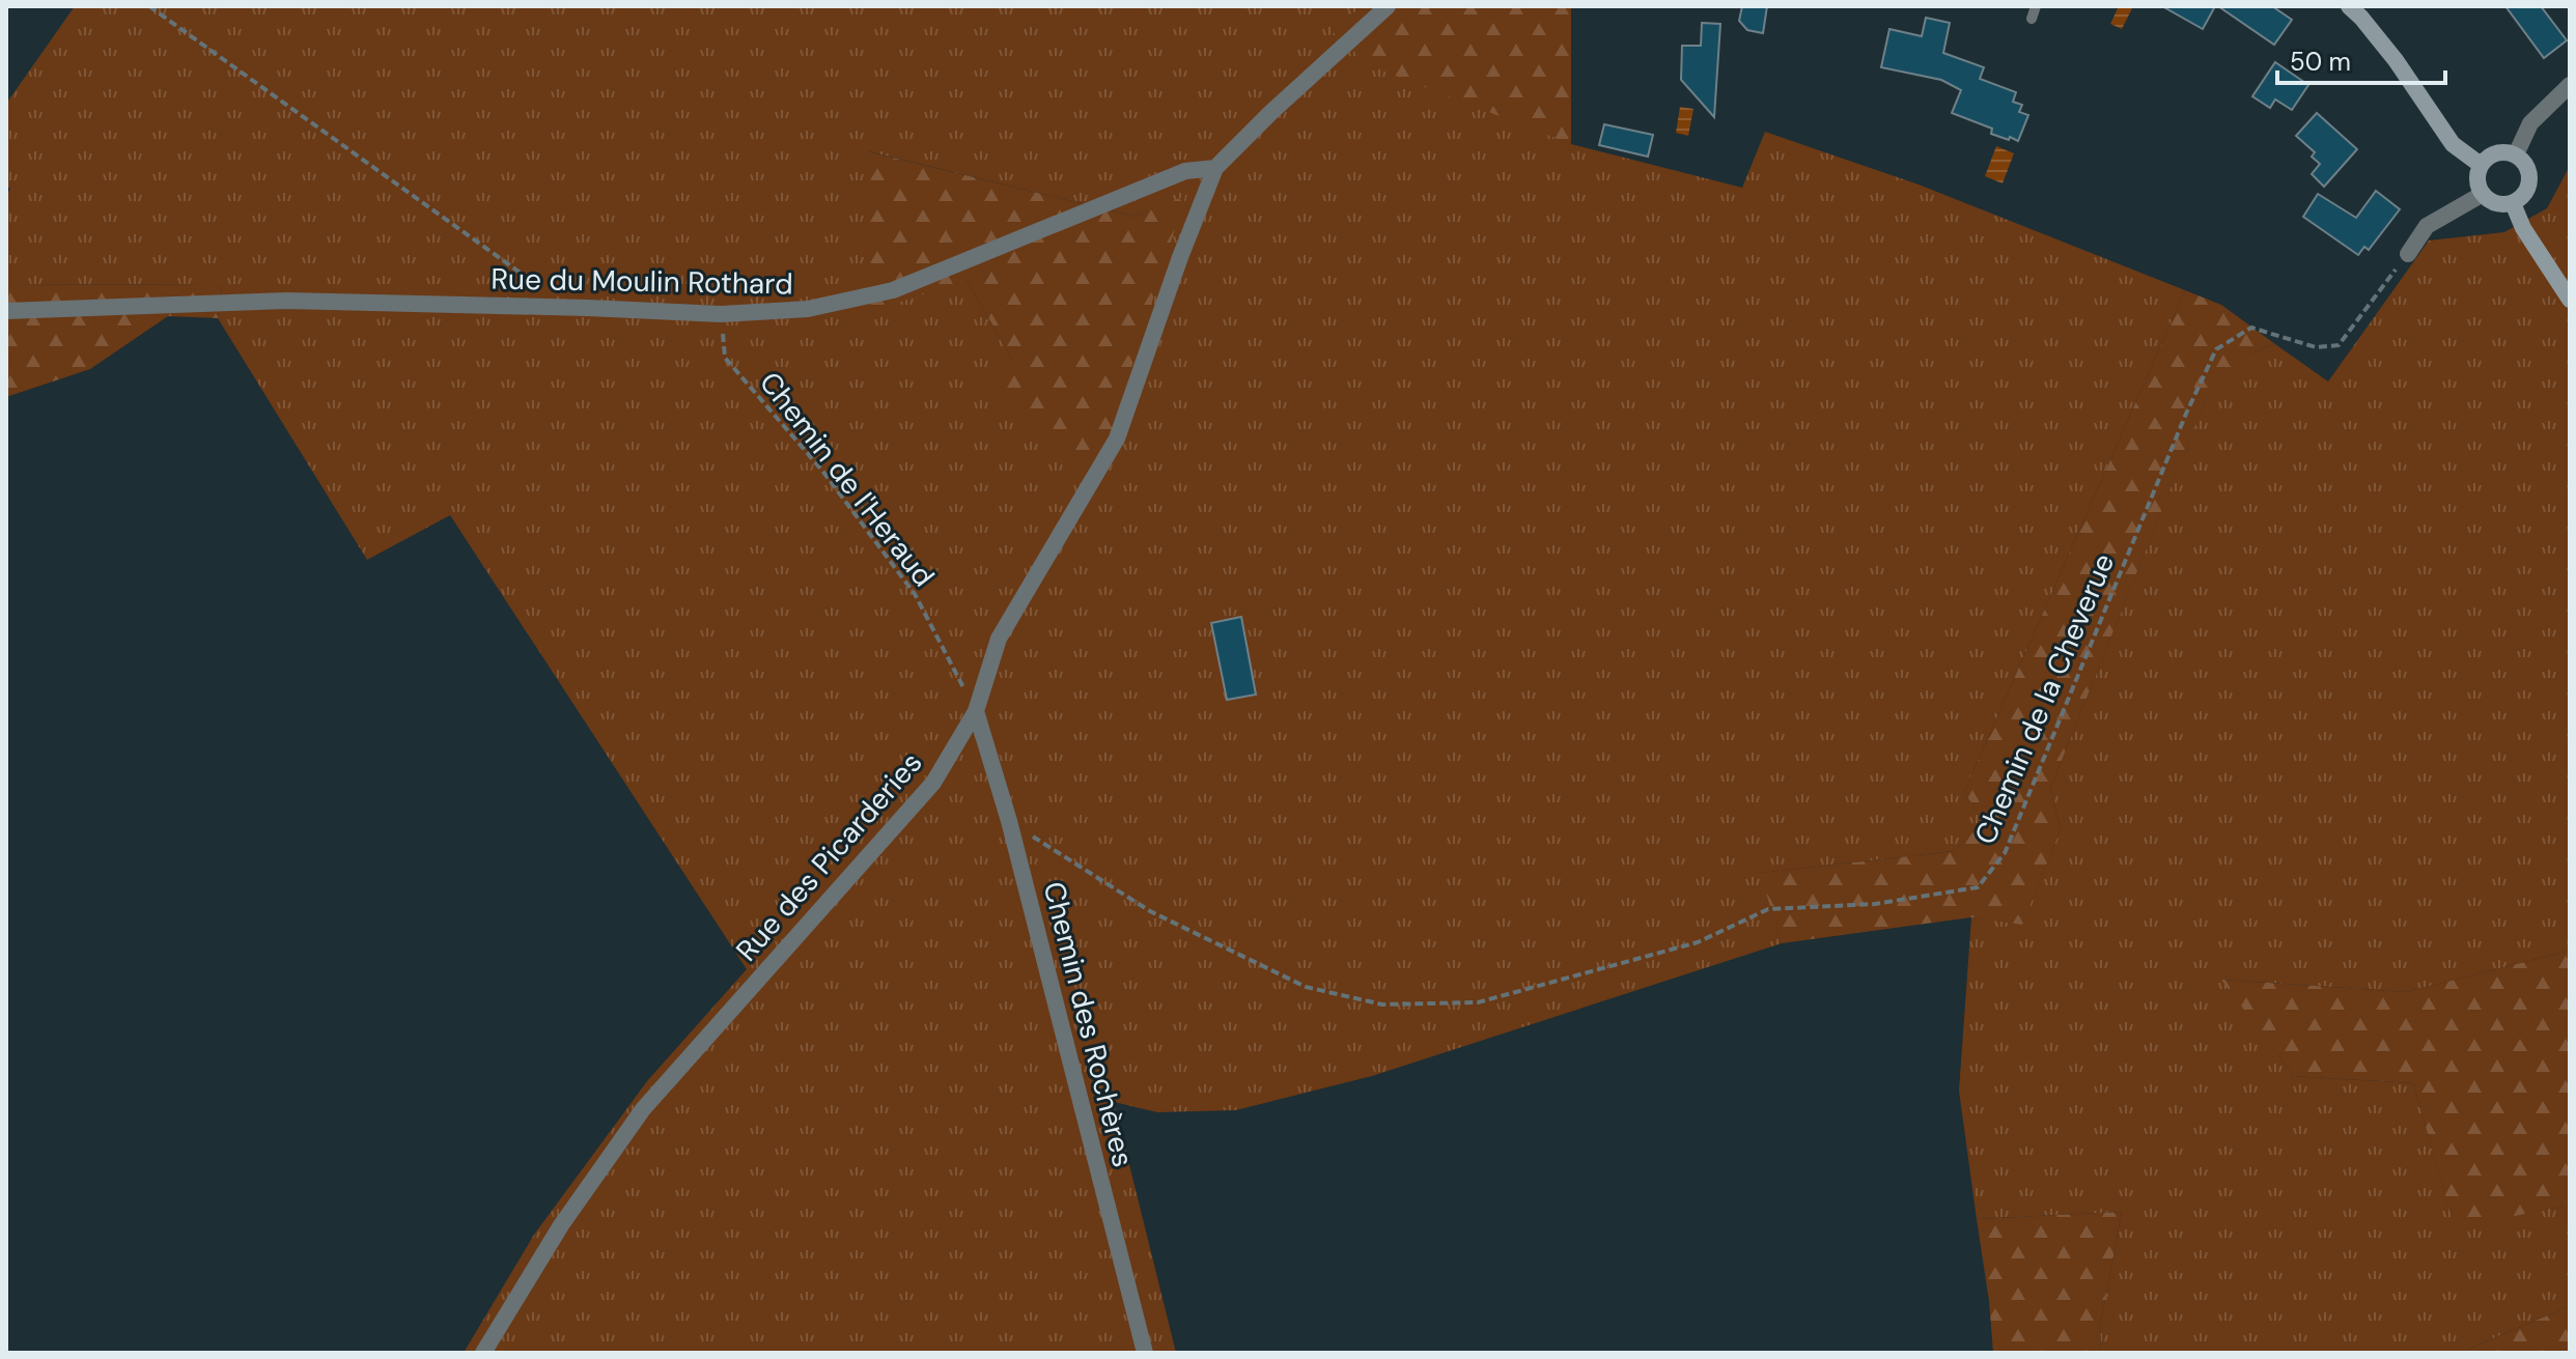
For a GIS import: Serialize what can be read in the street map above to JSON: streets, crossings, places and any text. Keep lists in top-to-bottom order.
{
  "streets": {
    "street": ["Rue du Moulin Rothard", "Rue des Picarderies", "Chemin des Rochères"],
    "path": ["Chemin de l'Heraud", "Chemin de la Cheverue"]
  },
  "crossings": [
    ["Rue du Moulin Rothard", "Chemin de l'Heraud"],
    ["Rue du Moulin Rothard", "Rue des Picarderies"],
    ["Chemin de l'Heraud", "Rue des Picarderies"],
    ["Chemin de l'Heraud", "Chemin des Rochères"],
    ["Chemin de la Cheverue", "Chemin des Rochères"],
    ["Rue des Picarderies", "Chemin des Rochères"]
  ],
  "scale_bar": "50 m"
}
